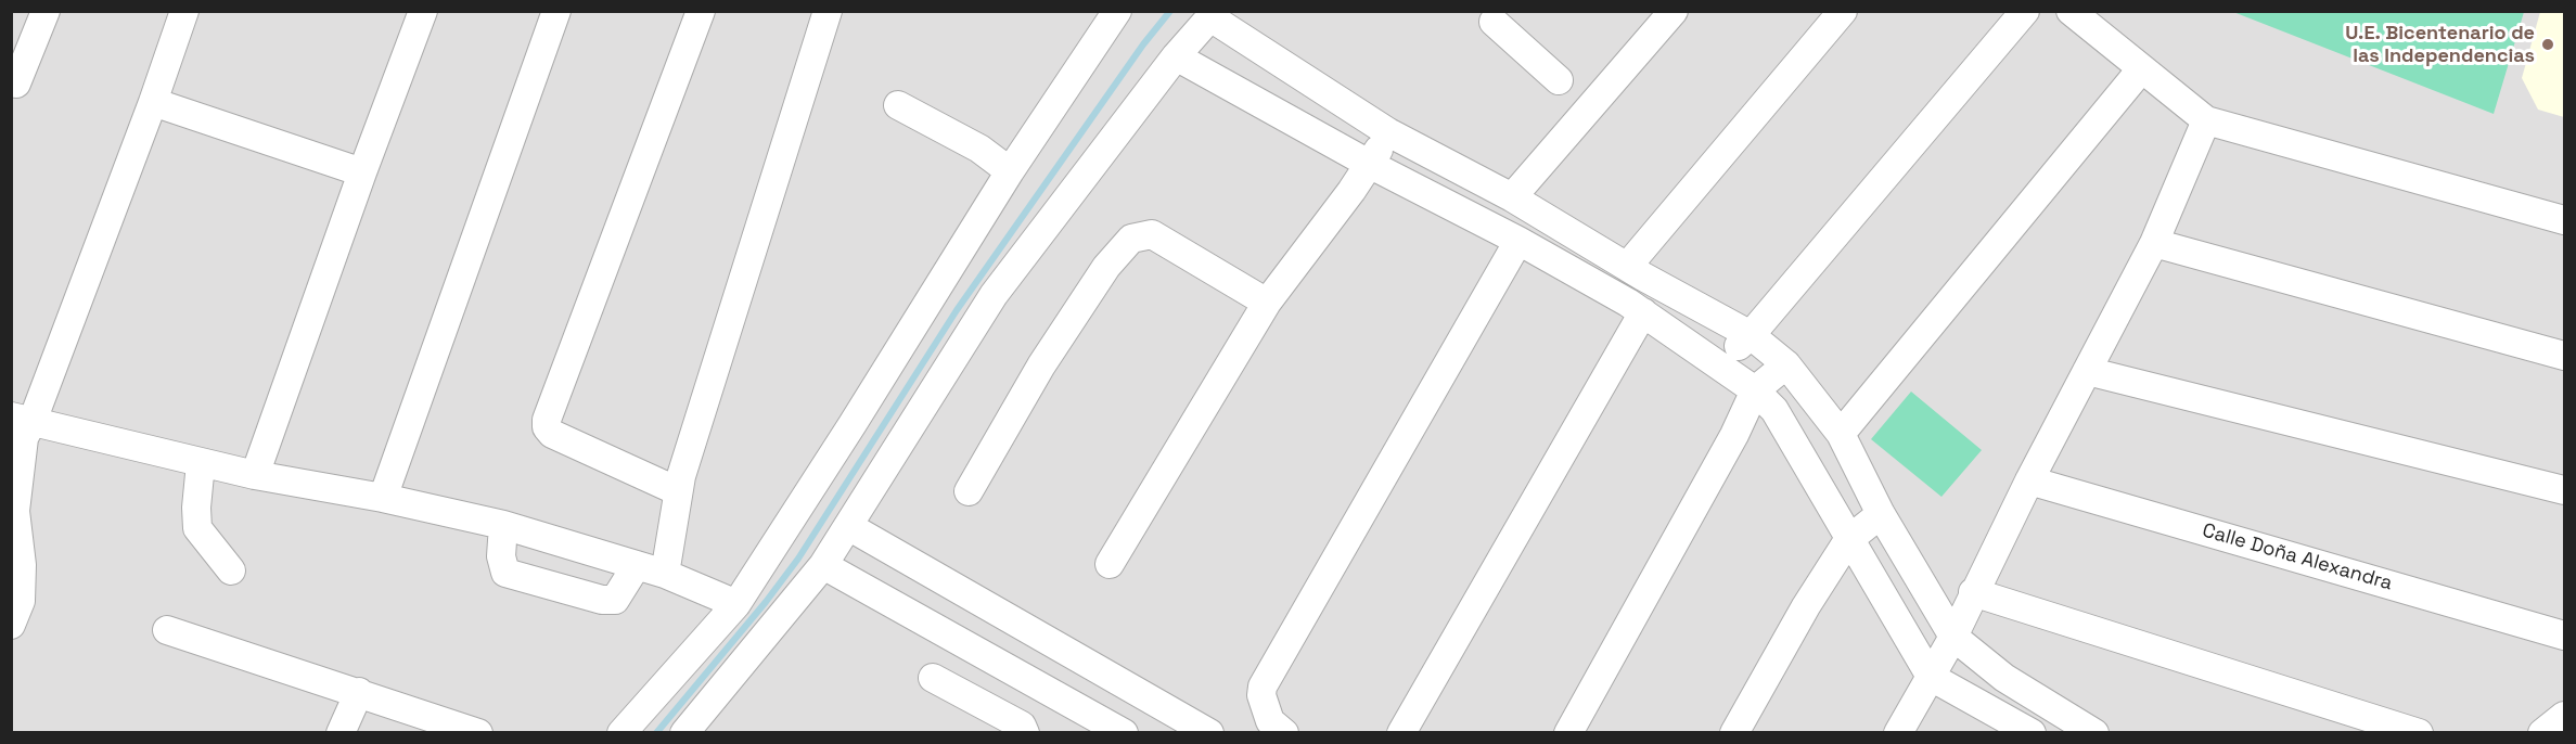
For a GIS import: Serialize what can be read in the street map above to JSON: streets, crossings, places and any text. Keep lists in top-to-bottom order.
{
  "streets": {
    "street": ["Calle Doña Alexandra"]
  },
  "places": ["U.E. Bicentenario de las Independencias"]
}
